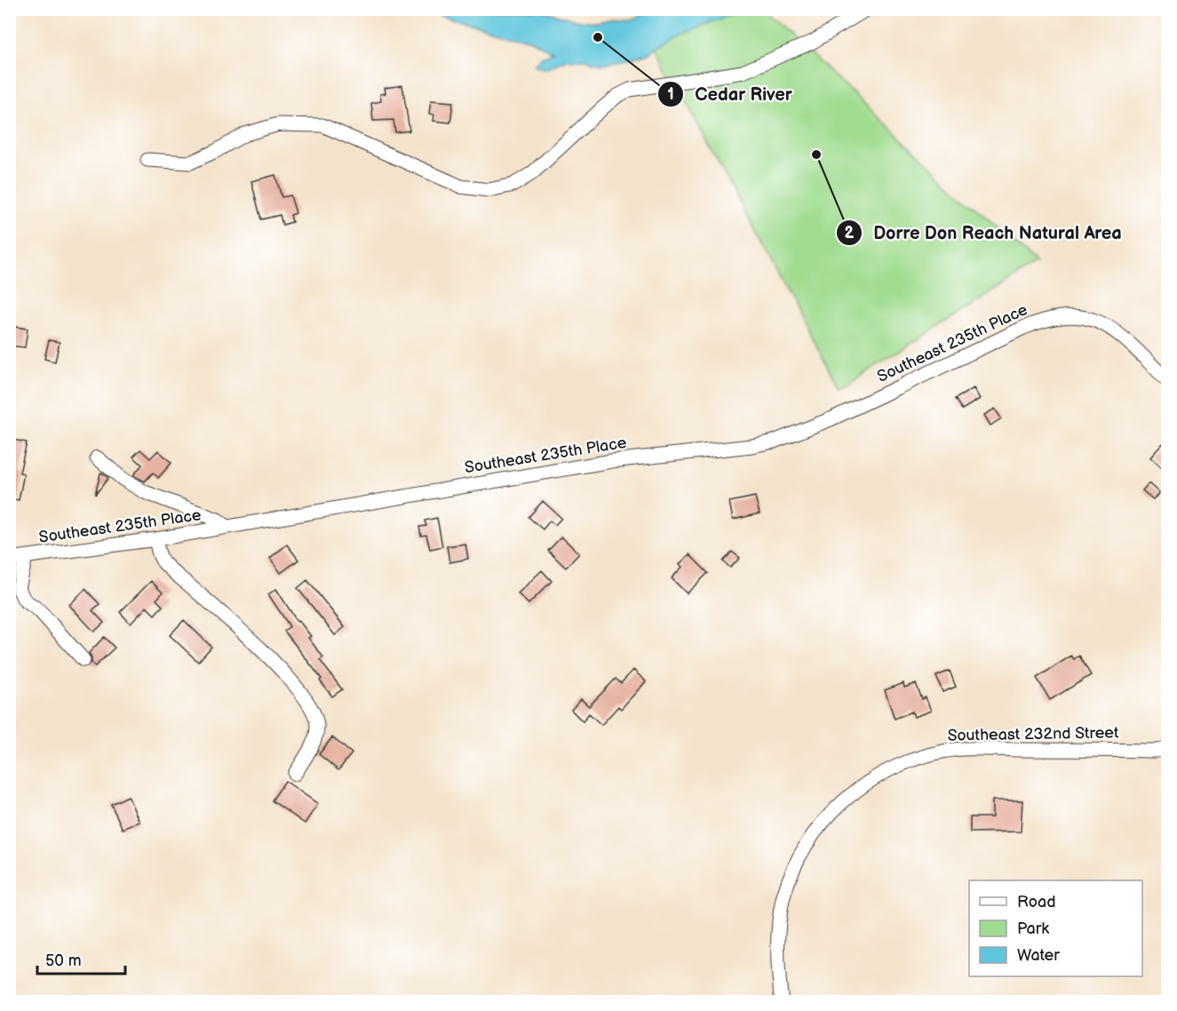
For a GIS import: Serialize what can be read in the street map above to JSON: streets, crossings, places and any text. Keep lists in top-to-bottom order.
{
  "streets": {
    "street": ["Southeast 235th Place", "Southeast 232nd Street"]
  },
  "places": ["Cedar River", "Dorre Don Reach Natural Area"],
  "legend": ["Road", "Park", "Water"],
  "scale_bar": "50 m"
}
